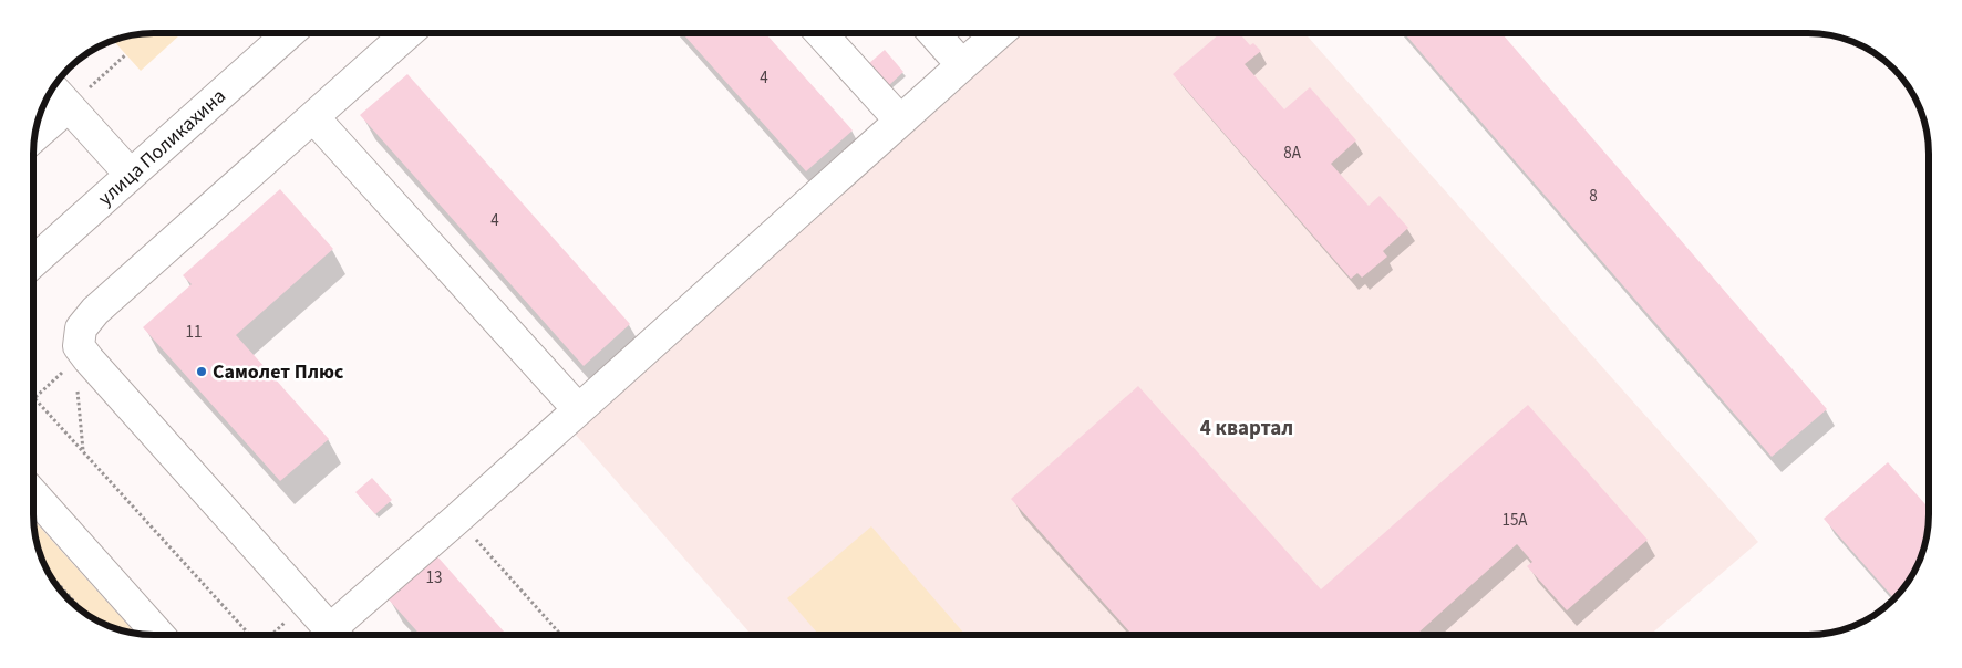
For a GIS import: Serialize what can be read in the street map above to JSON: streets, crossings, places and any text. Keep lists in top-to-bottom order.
{
  "streets": {
    "street": ["улица Поликахина"]
  },
  "districts": ["4 квартал"],
  "places": ["Самолет Плюс"],
  "house_numbers": [
    "4",
    "8А",
    "8",
    "4",
    "11",
    "15А",
    "13"
  ]
}
